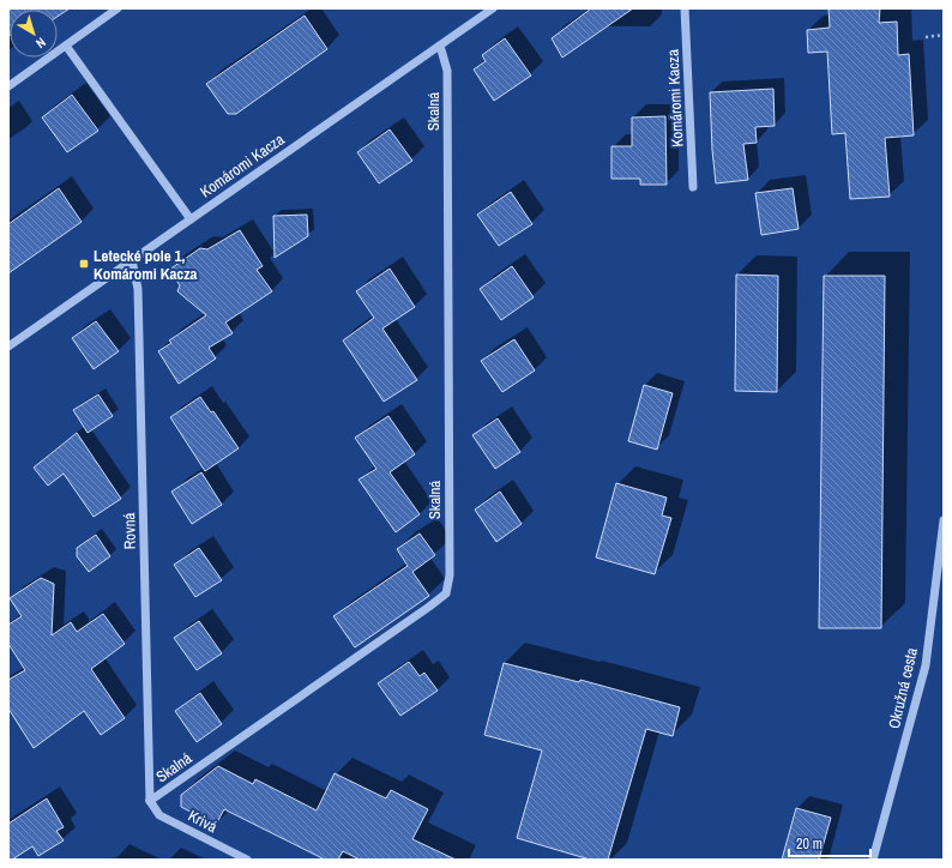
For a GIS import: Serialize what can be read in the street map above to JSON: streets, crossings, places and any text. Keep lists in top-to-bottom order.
{
  "streets": {
    "street": [
      "Komáromi Kacza",
      "Skalná",
      "Rovná",
      "Okružná cesta",
      "Krivá"
    ]
  },
  "crossings": [
    ["Komáromi Kacza", "Skalná"],
    ["Komáromi Kacza", "Rovná"],
    ["Skalná", "Rovná"],
    ["Skalná", "Krivá"],
    ["Rovná", "Krivá"]
  ],
  "places": {
    "transit": ["Letecké pole 1, Komáromi Kacza"]
  },
  "scale_bar": "20 m",
  "north": "bottom right"
}
